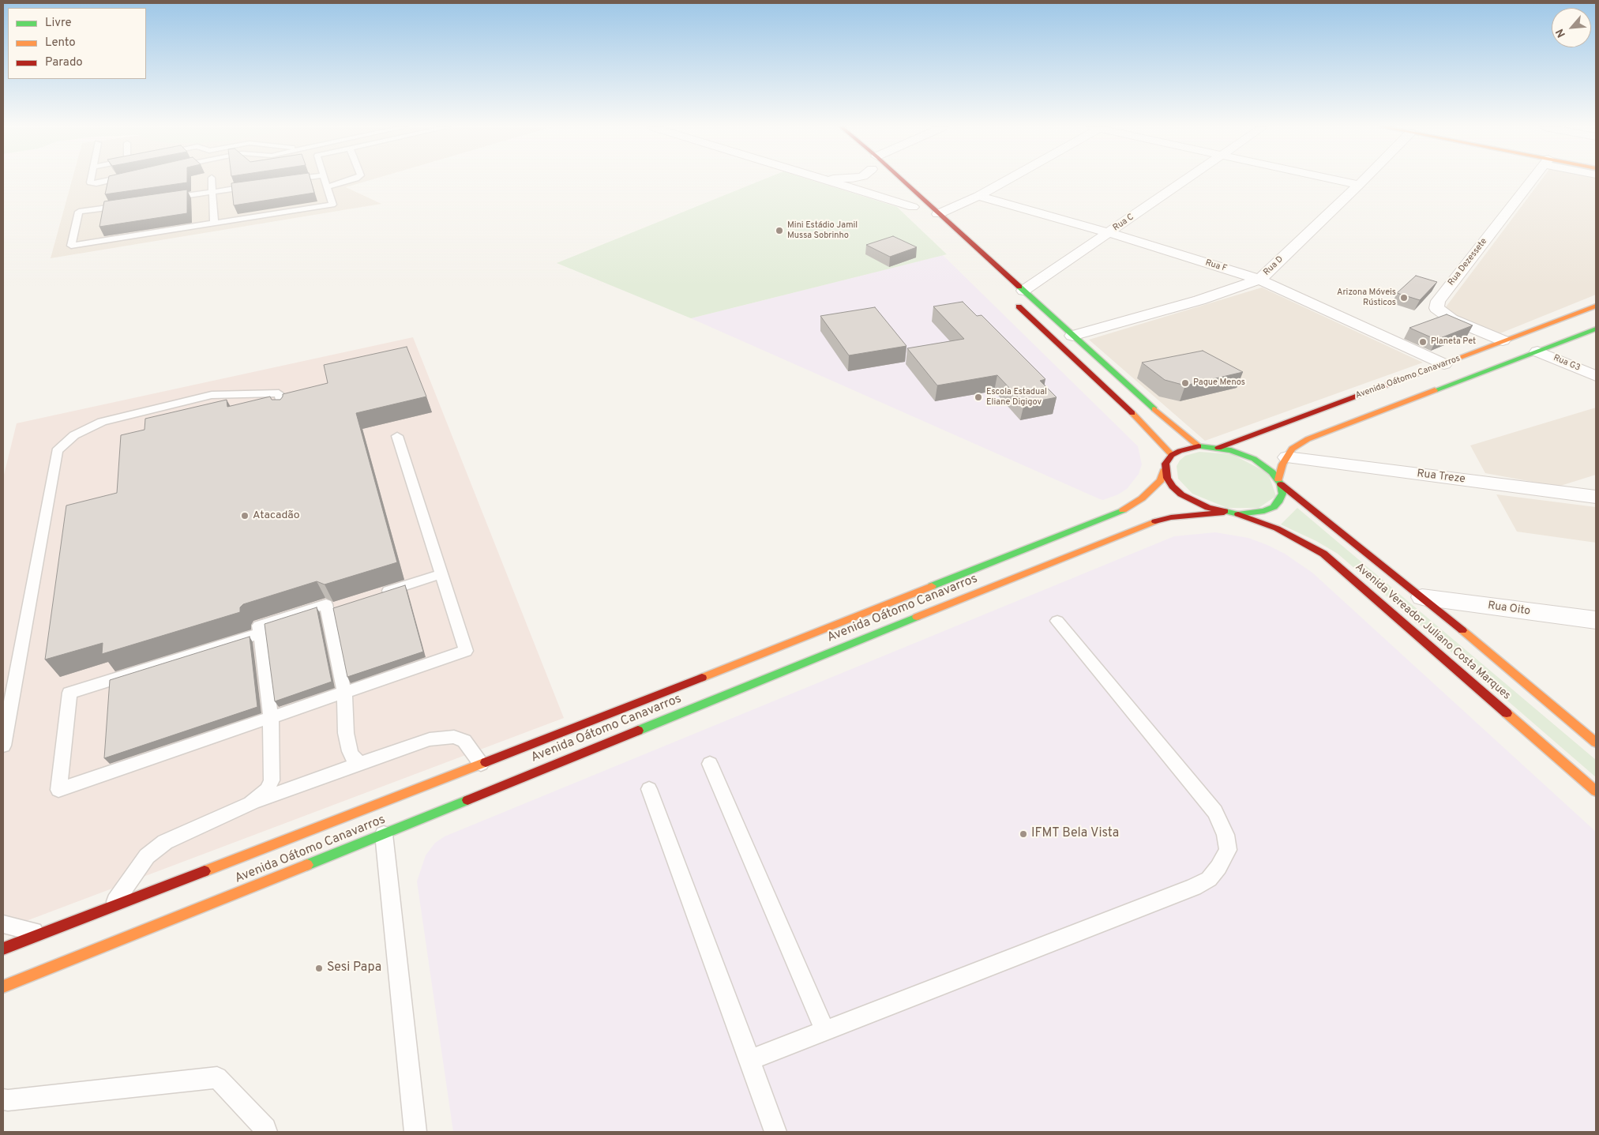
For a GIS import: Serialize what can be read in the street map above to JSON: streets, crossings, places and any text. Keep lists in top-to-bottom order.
{
  "streets": {
    "main road": ["Avenida Oátomo Canavarros", "Avenida Vereador Juliano Costa Marques"],
    "street": [
      "Rua C",
      "Rua Dezessete",
      "Rua F",
      "Rua D",
      "Rua G3",
      "Rua Treze",
      "Rua Oito"
    ]
  },
  "crossings": [
    ["Rua C", "Rua F"],
    ["Rua Dezessete", "Avenida Oátomo Canavarros"],
    ["Rua F", "Rua D"],
    ["Rua F", "Avenida Oátomo Canavarros"],
    ["Rua G3", "Avenida Oátomo Canavarros"],
    ["Avenida Oátomo Canavarros", "Rua Treze"],
    ["Avenida Oátomo Canavarros", "Avenida Vereador Juliano Costa Marques"],
    ["Rua Oito", "Avenida Vereador Juliano Costa Marques"]
  ],
  "places": [
    "Mini Estádio Jamil Mussa Sobrinho",
    "Arizona Móveis Rústicos",
    "Planeta Pet",
    "Pague Menos",
    "Escola Estadual Eliane Digigov",
    "Atacadão",
    "IFMT Bela Vista",
    "Sesi Papa"
  ],
  "legend": ["Livre", "Lento", "Parado"],
  "north": "bottom left"
}
